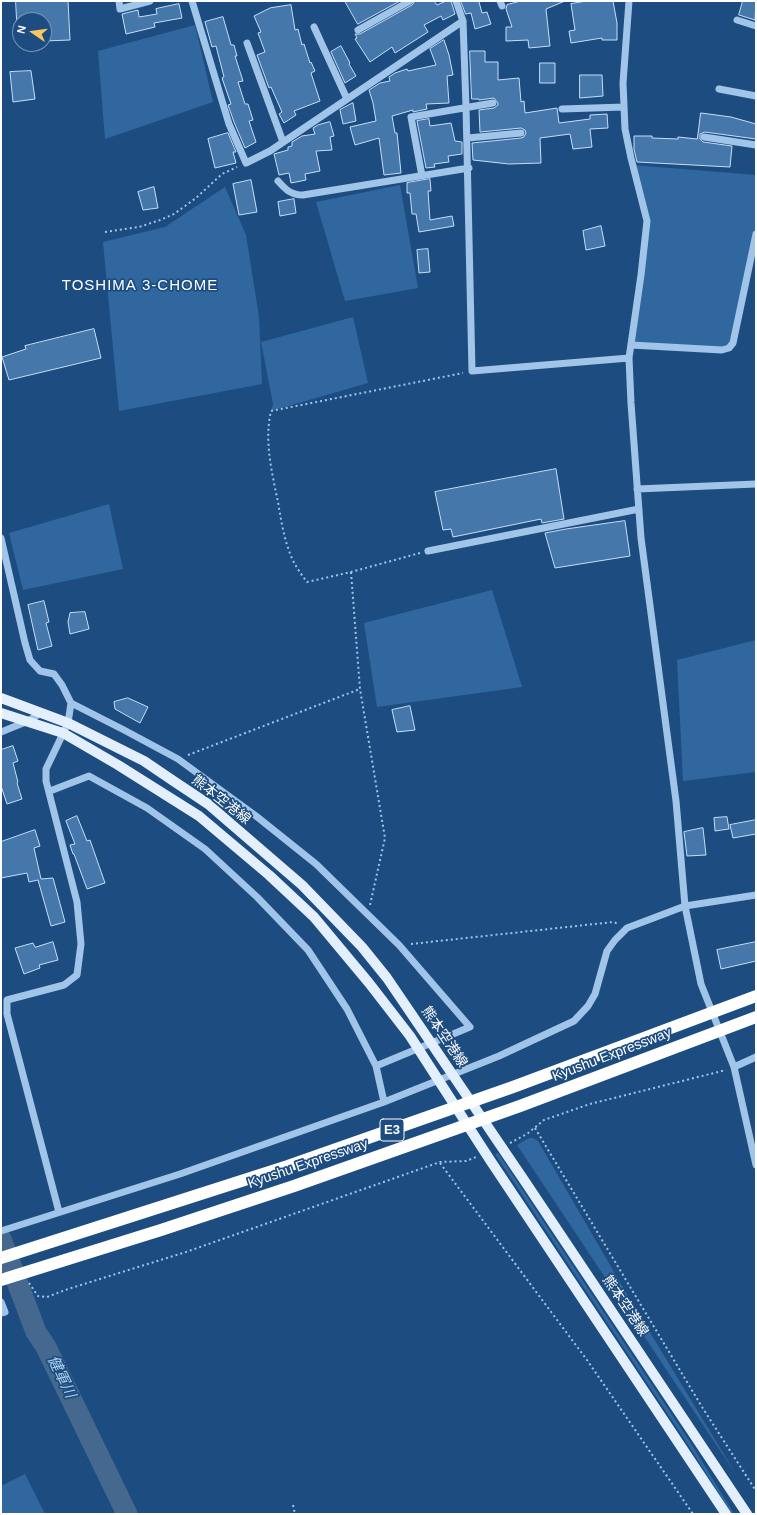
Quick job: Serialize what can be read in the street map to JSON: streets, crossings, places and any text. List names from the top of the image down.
{
  "streets": {
    "highway": ["Kyushu Expressway", "E3"],
    "main road": ["熊本空港線"]
  },
  "districts": ["TOSHIMA 3-CHOME"],
  "water": ["健軍川"],
  "north": "left"
}
